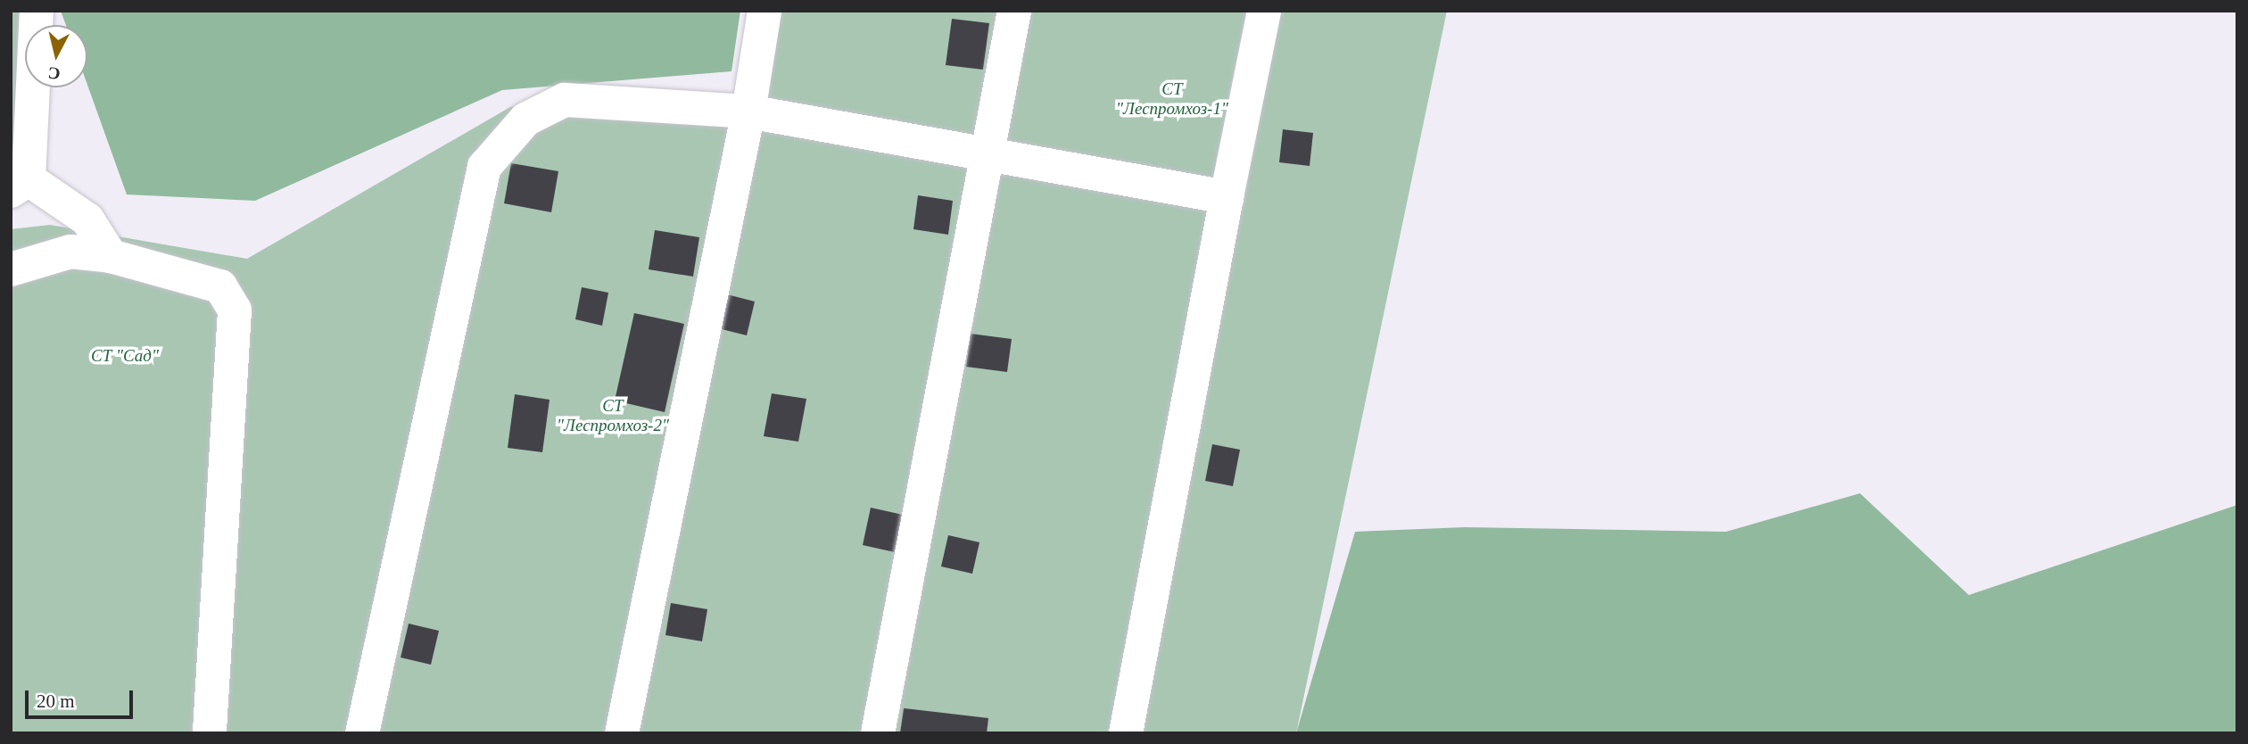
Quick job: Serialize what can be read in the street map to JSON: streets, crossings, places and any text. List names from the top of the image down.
{
  "parks": ["СТ \"Леспромхоз-1\"", "СТ \"Сад\"", "СТ \"Леспромхоз-2\""],
  "scale_bar": "20 m",
  "north": "bottom"
}
